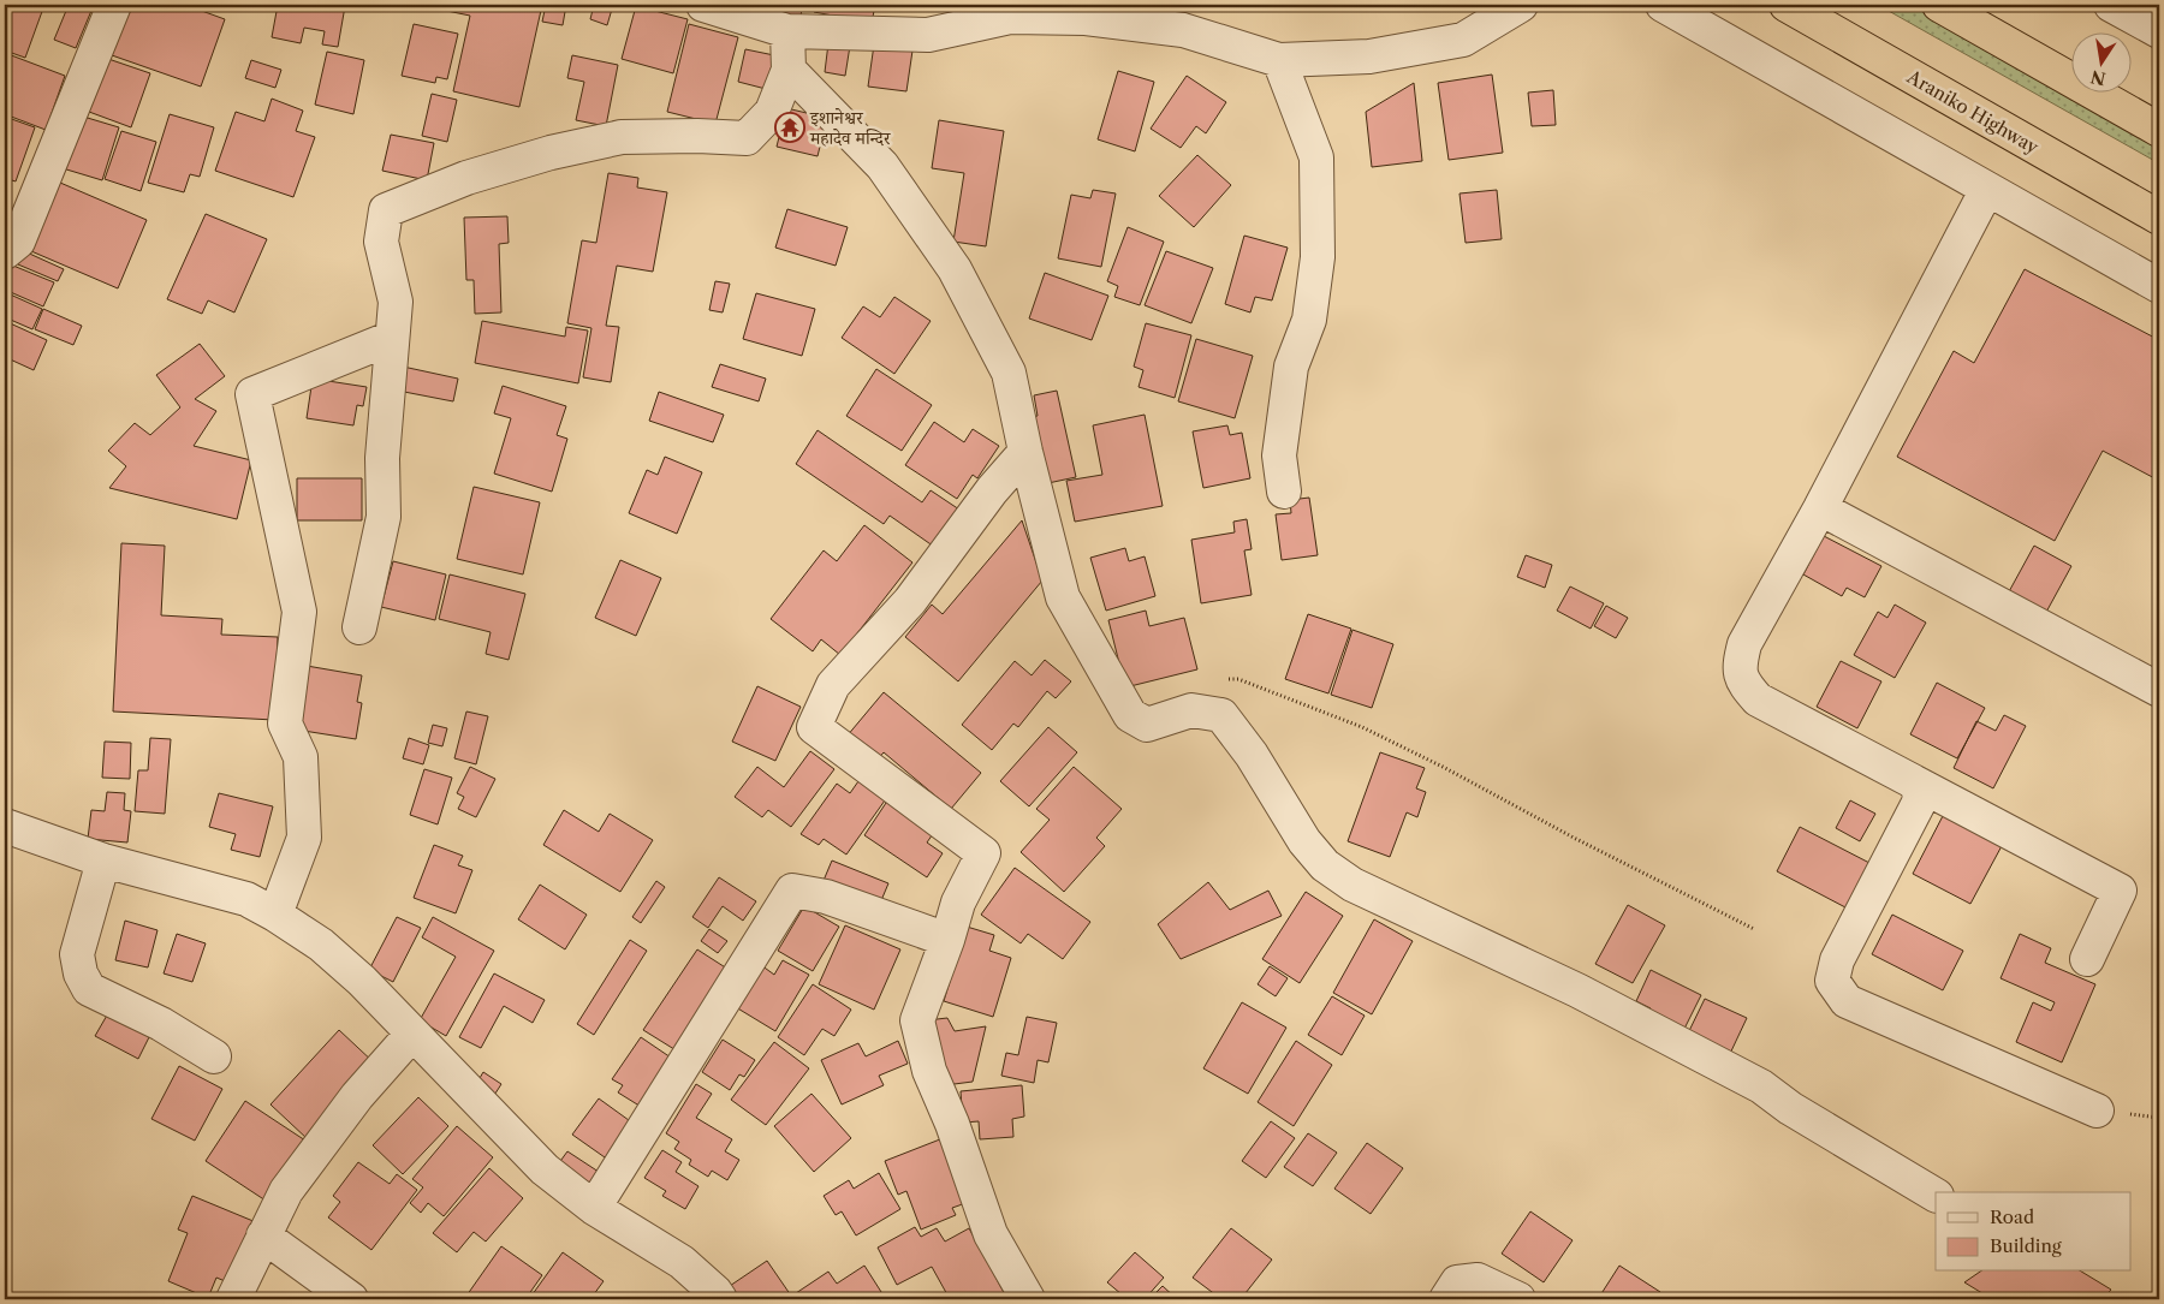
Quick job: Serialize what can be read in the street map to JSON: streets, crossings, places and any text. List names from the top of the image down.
{
  "streets": {
    "highway": ["Araniko Highway"]
  },
  "places": {
    "temple": ["इशानेश्वर महादेव मन्दिर"]
  },
  "legend": ["Road", "Building"],
  "north": "bottom"
}
